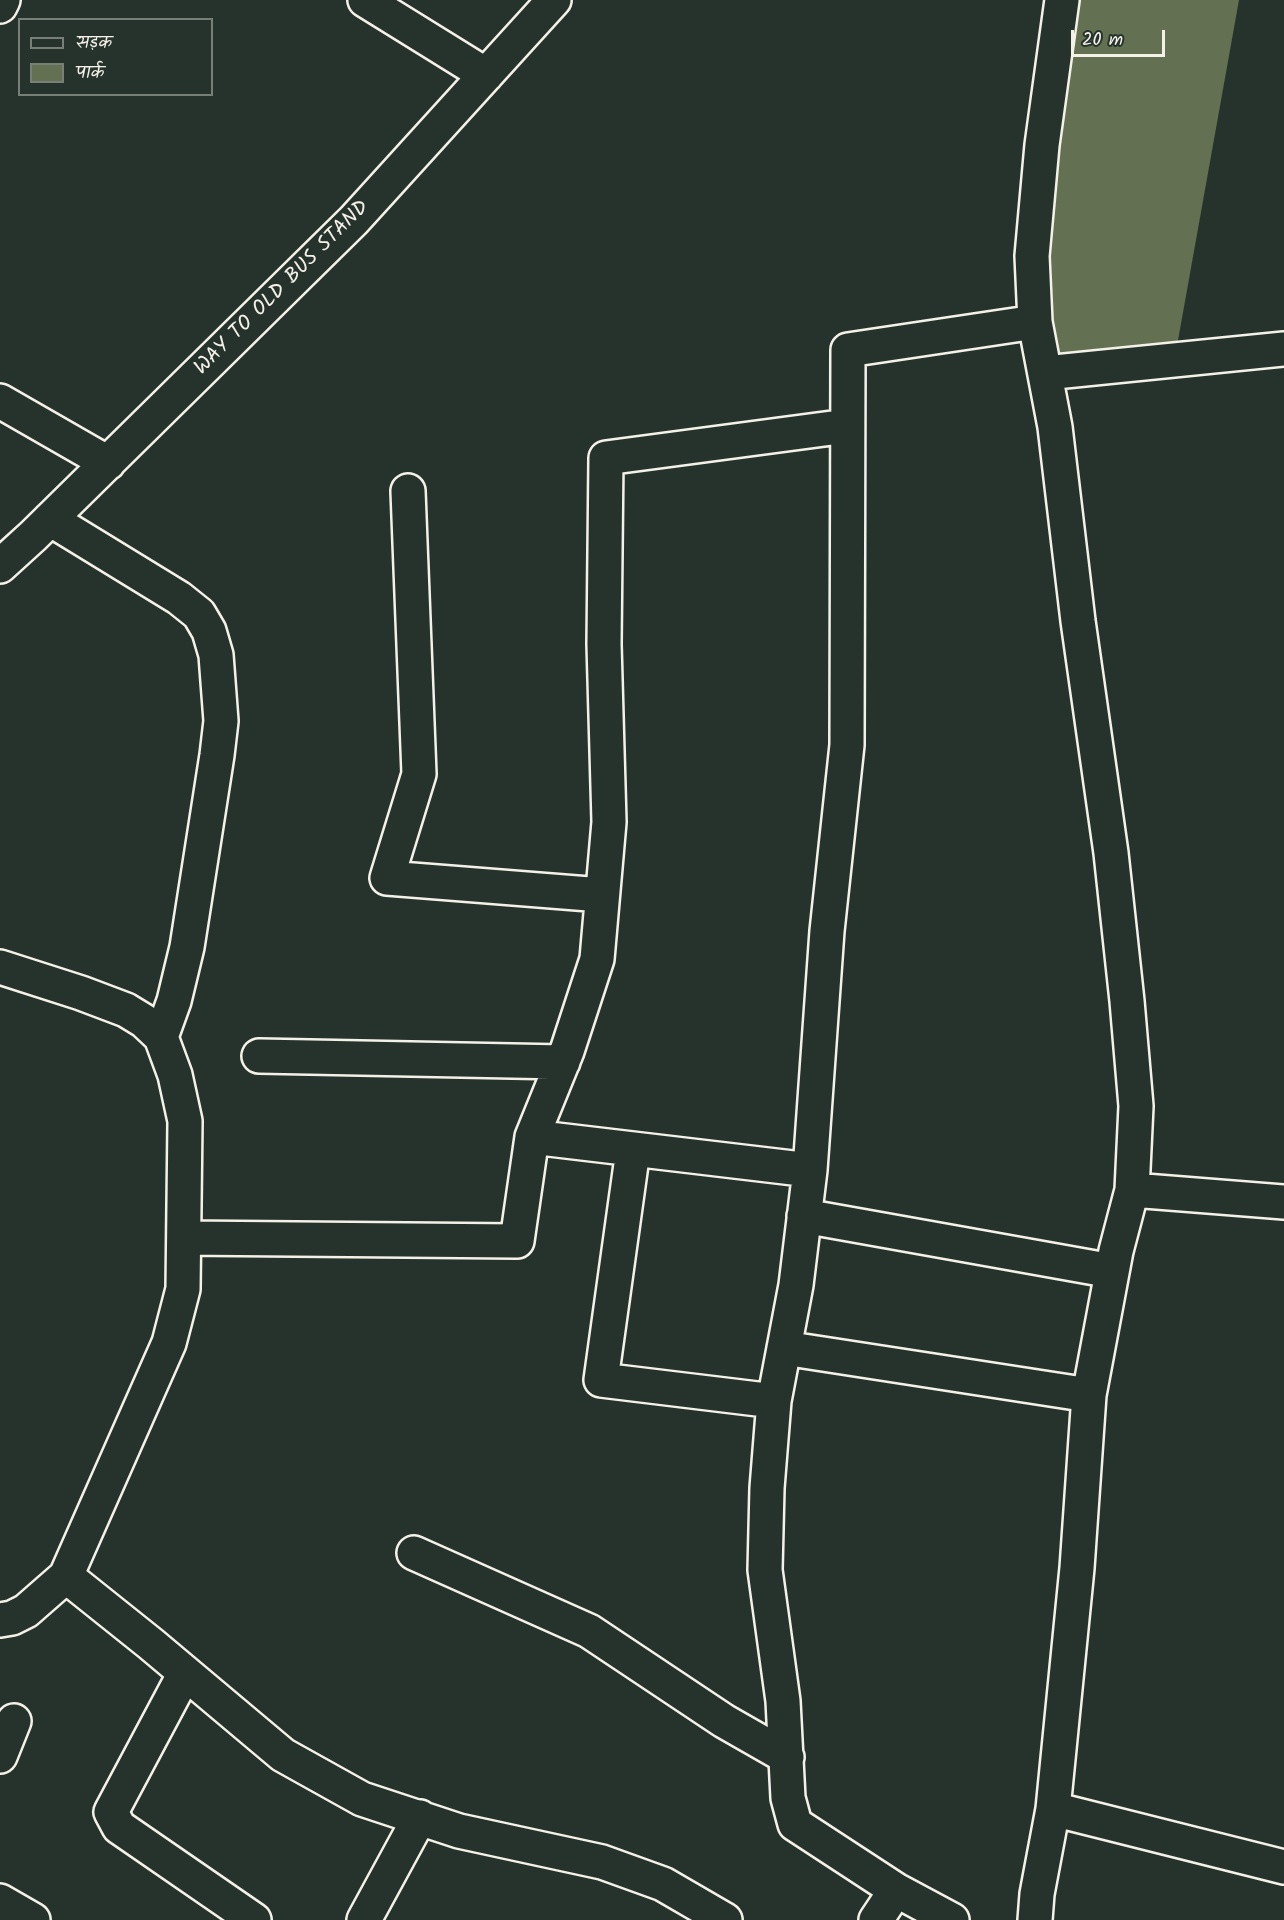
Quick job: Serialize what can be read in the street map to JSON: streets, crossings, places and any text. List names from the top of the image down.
{
  "streets": {
    "street": ["WAY TO OLD BUS STAND"]
  },
  "legend": ["सड़क", "पार्क"],
  "scale_bar": "20 m"
}
